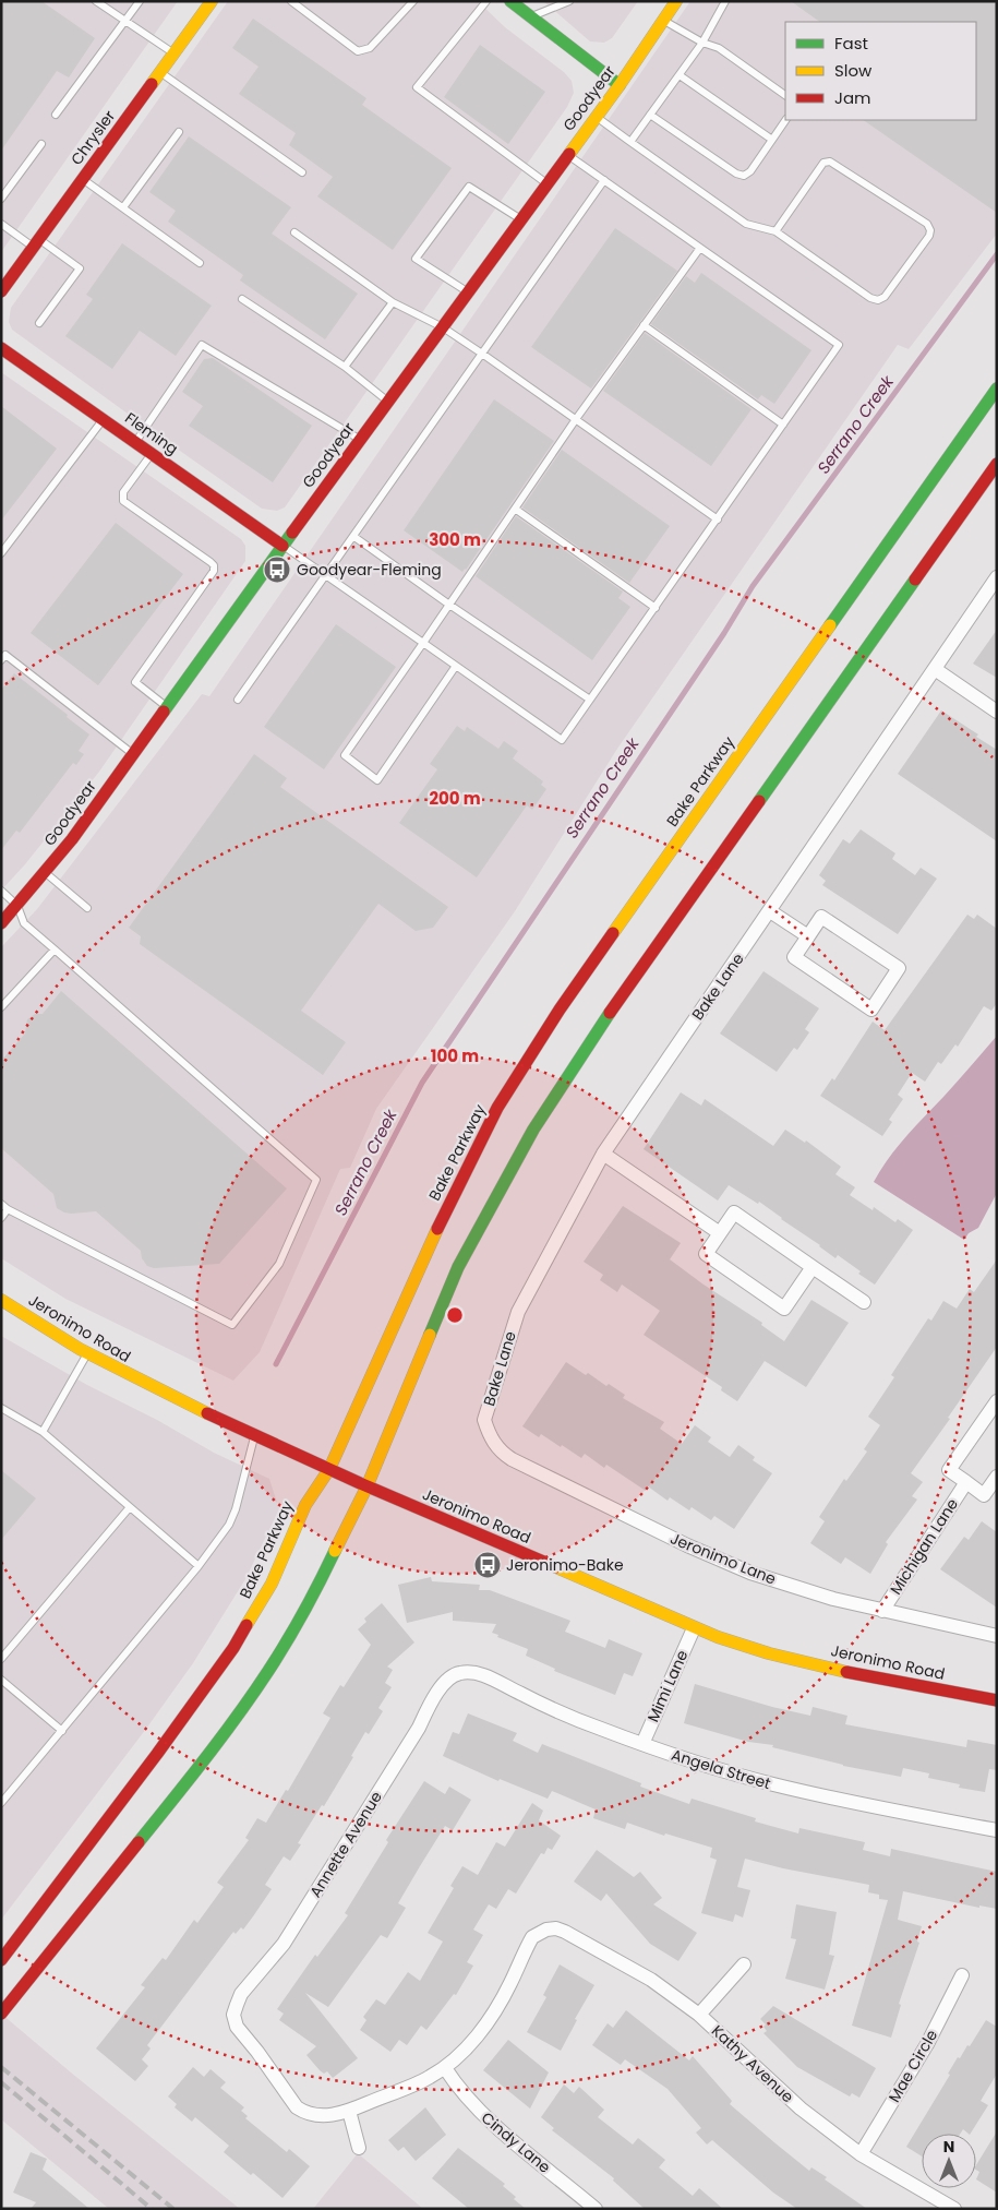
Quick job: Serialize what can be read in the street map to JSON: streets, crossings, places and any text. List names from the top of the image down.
{
  "streets": {
    "main road": [
      "Goodyear",
      "Chrysler",
      "Fleming",
      "Bake Parkway",
      "Jeronimo Road"
    ],
    "street": [
      "Bake Lane",
      "Michigan Lane",
      "Jeronimo Lane",
      "Mimi Lane",
      "Angela Street",
      "Annette Avenue",
      "Kathy Avenue",
      "Mae Circle",
      "Cindy Lane"
    ]
  },
  "crossings": [
    ["Goodyear", "Fleming"],
    ["Bake Parkway", "Jeronimo Road"],
    ["Bake Lane", "Jeronimo Lane"],
    ["Jeronimo Road", "Mimi Lane"],
    ["Michigan Lane", "Jeronimo Lane"],
    ["Mimi Lane", "Angela Street"],
    ["Angela Street", "Annette Avenue"],
    ["Kathy Avenue", "Mae Circle"],
    ["Kathy Avenue", "Cindy Lane"]
  ],
  "water": ["Serrano Creek"],
  "places": {
    "bus stop": ["Goodyear-Fleming", "Jeronimo-Bake"]
  },
  "legend": ["Fast", "Slow", "Jam"],
  "north": "top",
  "rings": ["300 m", "200 m", "100 m"]
}
